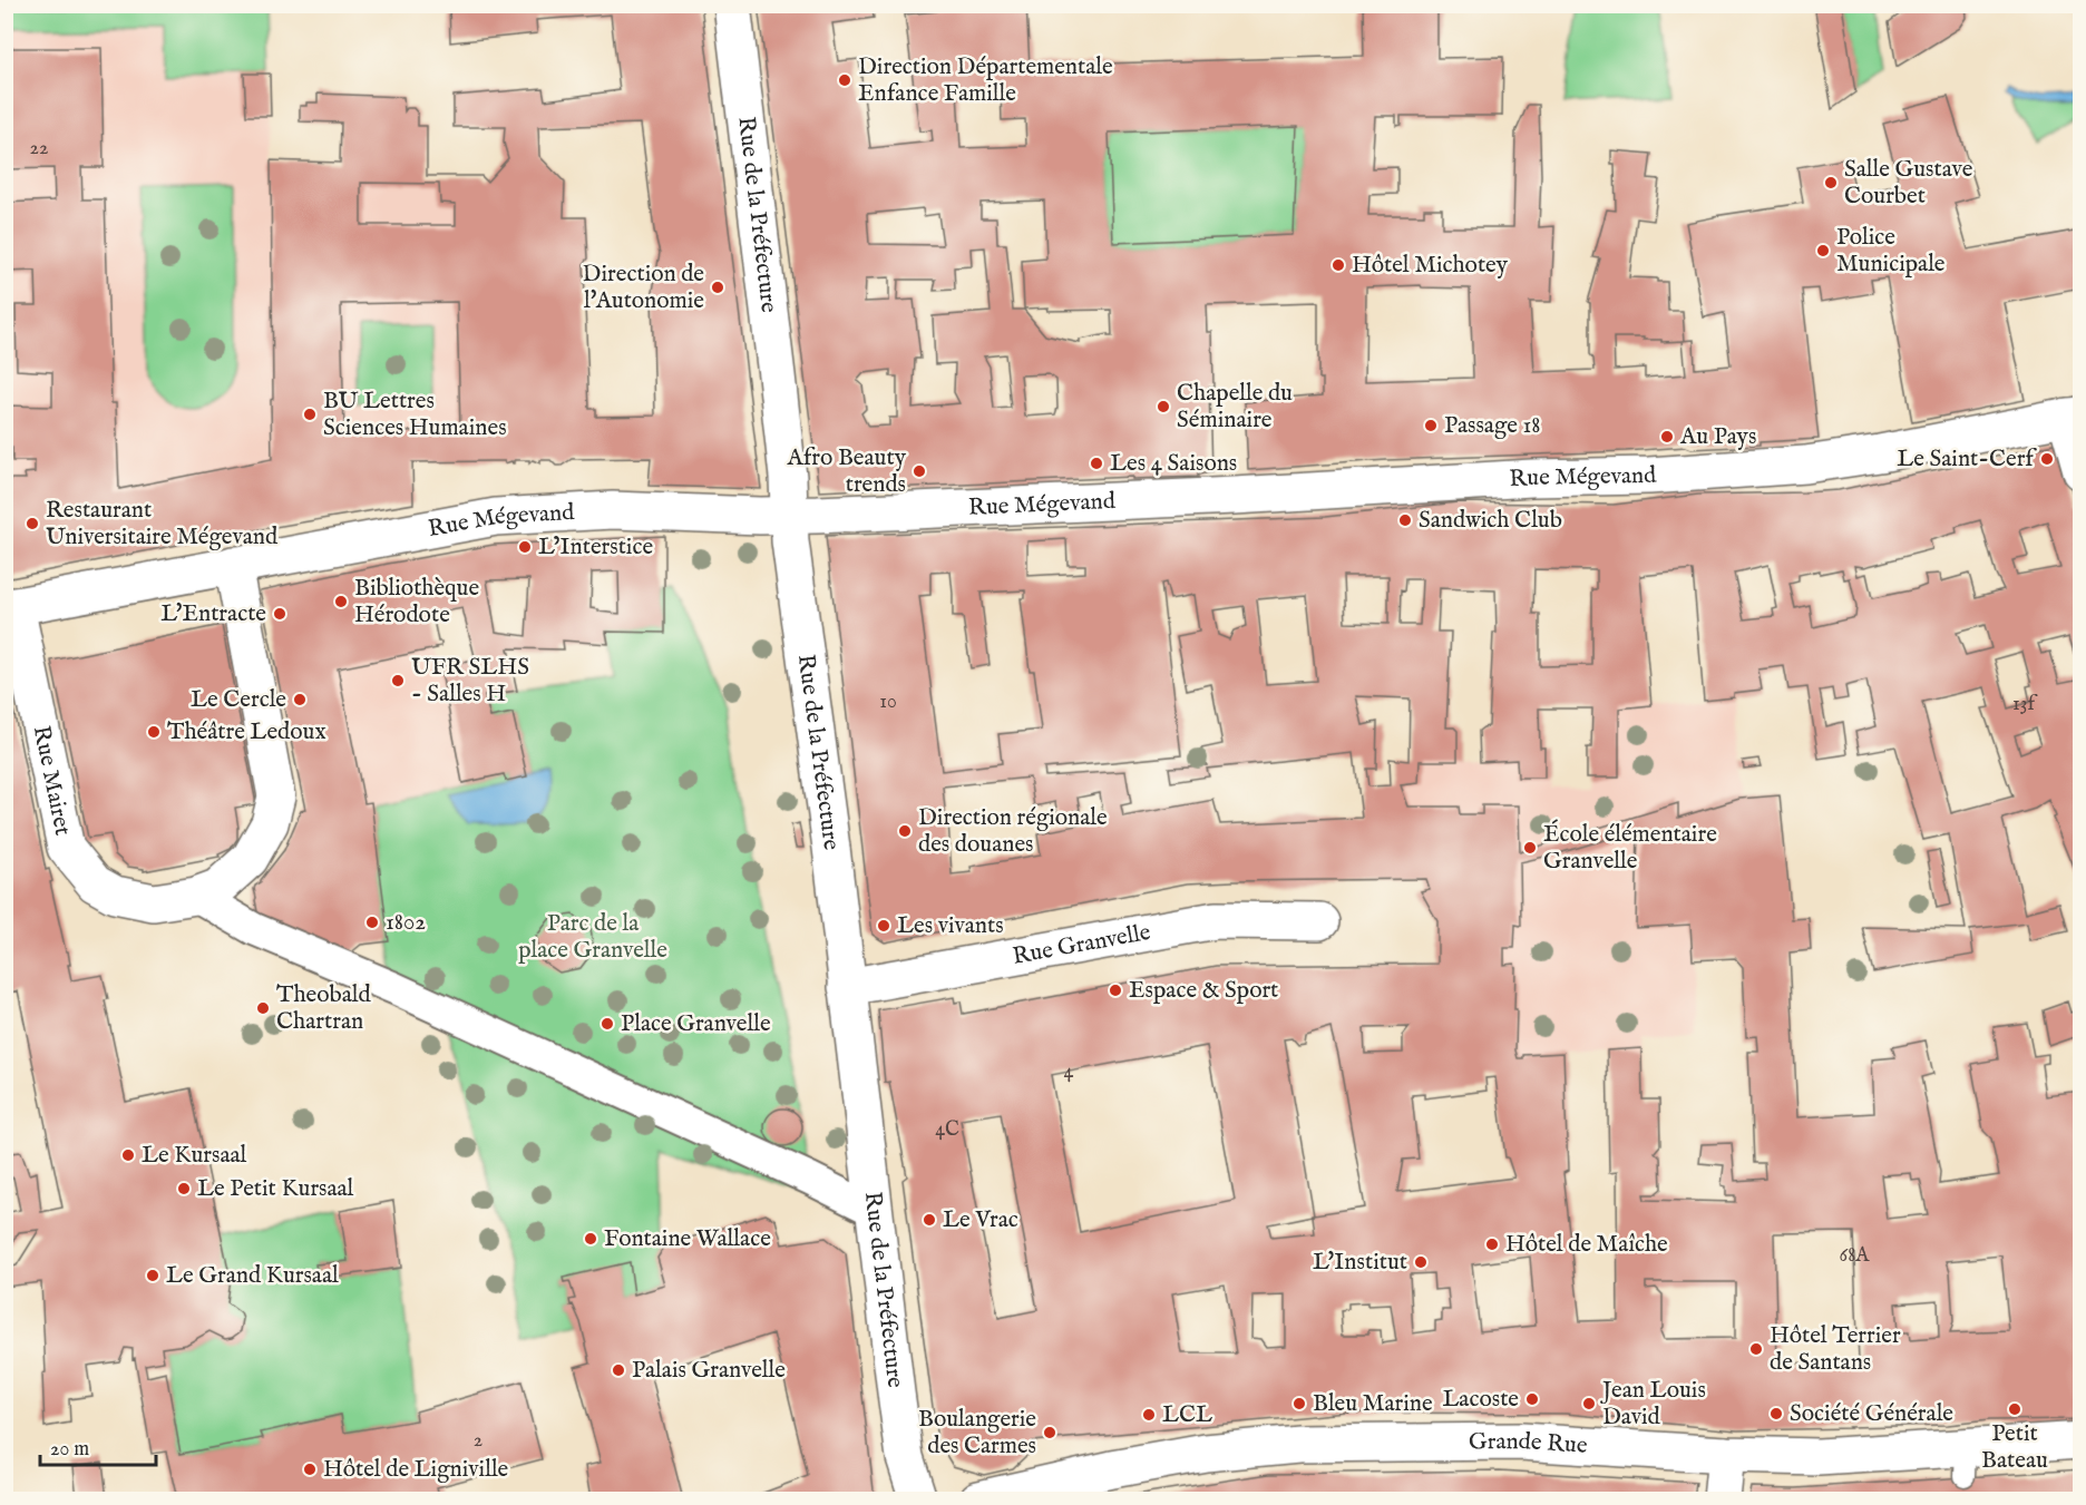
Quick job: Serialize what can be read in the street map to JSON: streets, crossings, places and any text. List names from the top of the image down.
{
  "streets": {
    "street": [
      "Rue de la Préfecture",
      "Rue Mégevand",
      "Rue Mairet",
      "Rue Granvelle",
      "Grande Rue"
    ]
  },
  "crossings": [
    ["Rue de la Préfecture", "Rue Mégevand"],
    ["Rue de la Préfecture", "Rue Granvelle"],
    ["Rue Mégevand", "Rue Mairet"]
  ],
  "parks": ["Parc de la place Granvelle"],
  "places": [
    "Direction Départementale Enfance Famille",
    "Salle Gustave Courbet",
    "Police Municipale",
    "Hôtel Michotey",
    "Direction de l'Autonomie",
    "Chapelle du Séminaire",
    "BU Lettres Sciences Humaines",
    "Passage 18",
    "Au Pays",
    "Le Saint-Cerf",
    "Les 4 Saisons",
    "Afro Beauty trends",
    "Sandwich Club",
    "Restaurant Universitaire Mégevand",
    "L’Interstice",
    "Bibliothèque Hérodote",
    "L'Entracte",
    "UFR SLHS - Salles H",
    "Le Cercle",
    "Théâtre Ledoux",
    "Direction régionale des douanes",
    "École élémentaire Granvelle",
    "1802",
    "Les vivants",
    "Espace & Sport",
    "Theobald Chartran",
    "Place Granvelle",
    "Le Kursaal",
    "Le Petit Kursaal",
    "Le Vrac",
    "Fontaine Wallace",
    "Hôtel de Maîche",
    "L'Institut",
    "Le Grand Kursaal",
    "Hôtel Terrier de Santans",
    "Palais Granvelle",
    "Lacoste",
    "Bleu Marine",
    "Jean Louis David",
    "Petit Bateau",
    "Société Générale",
    "LCL",
    "Boulangerie des Carmes",
    "Hôtel de Ligniville"
  ],
  "house_numbers": [
    "22",
    "10",
    "13f",
    "4",
    "4C",
    "68A",
    "2"
  ],
  "scale_bar": "20 m"
}
